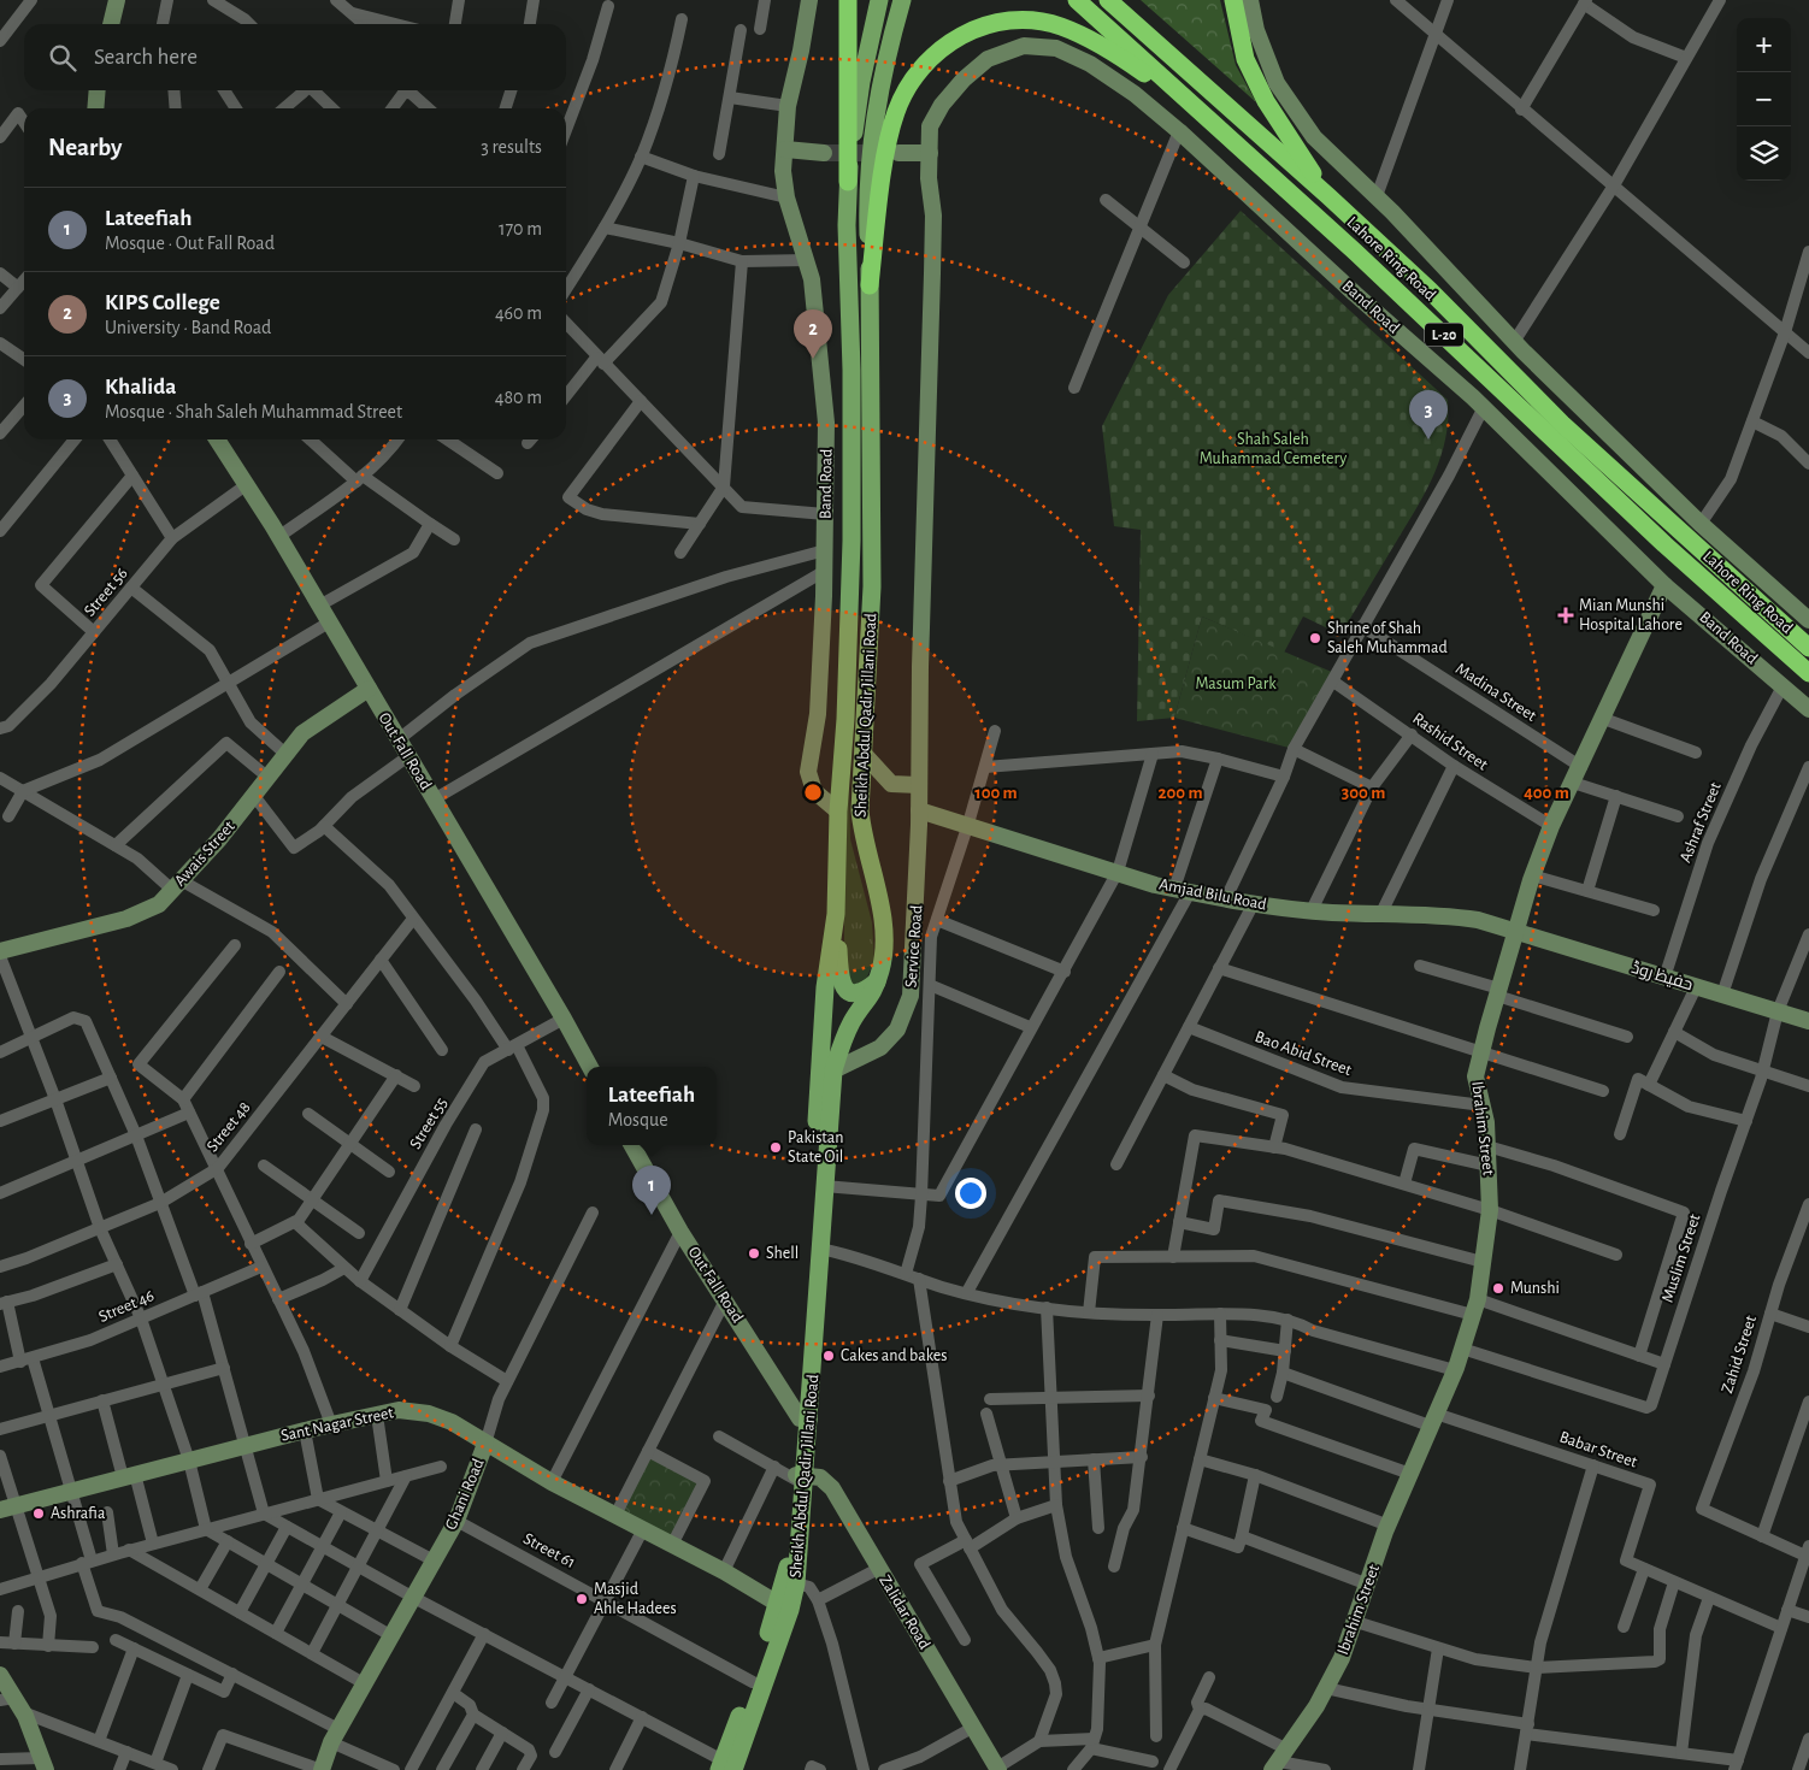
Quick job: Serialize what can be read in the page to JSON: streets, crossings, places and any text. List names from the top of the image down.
{
  "streets": {
    "highway": ["Lahore Ring Road", "L-20"],
    "main road": [
      "Band Road",
      "Sheikh Abdul Qadir Jillani Road",
      "Out Fall Road",
      "Awais Street",
      "Amjad Bilu Road",
      "Service Road",
      "حفیظ روڈ",
      "Ibrahim Street",
      "Sant Nagar Street",
      "Ghani Road",
      "Zalidar Road"
    ],
    "street": [
      "Street 56",
      "Madina Street",
      "Rashid Street",
      "Ashraf Street",
      "Bao Abid Street",
      "Street 55",
      "Street 48",
      "Muslim Street",
      "Street 46",
      "Zahid Street",
      "Babar Street",
      "Street 61"
    ]
  },
  "crossings": [
    ["Band Road", "Sheikh Abdul Qadir Jillani Road"],
    ["Band Road", "Ashraf Street"],
    ["Band Road", "Service Road"],
    ["Band Road", "Ibrahim Street"],
    ["Street 56", "Out Fall Road"],
    ["Madina Street", "Ibrahim Street"],
    ["Sheikh Abdul Qadir Jillani Road", "Out Fall Road"],
    ["Sheikh Abdul Qadir Jillani Road", "Service Road"],
    ["Sheikh Abdul Qadir Jillani Road", "Sant Nagar Street"],
    ["Sheikh Abdul Qadir Jillani Road", "Street 61"],
    ["Sheikh Abdul Qadir Jillani Road", "Zalidar Road"],
    ["Rashid Street", "Ibrahim Street"],
    ["Out Fall Road", "Awais Street"],
    ["Out Fall Road", "Street 55"],
    ["Ashraf Street", "حفیظ روڈ"],
    ["Amjad Bilu Road", "Service Road"],
    ["Amjad Bilu Road", "حفیظ روڈ"],
    ["Amjad Bilu Road", "Ibrahim Street"],
    ["حفیظ روڈ", "Ibrahim Street"],
    ["حفیظ روڈ", "Muslim Street"],
    ["Bao Abid Street", "Ibrahim Street"],
    ["Ibrahim Street", "Muslim Street"],
    ["Ibrahim Street", "Babar Street"],
    ["Sant Nagar Street", "Ghani Road"],
    ["Ghani Road", "Street 61"]
  ],
  "parks": ["Shah Saleh Muhammad Cemetery", "Masum Park"],
  "places": {
    "health": ["Mian Munshi Hospital Lahore"],
    "other": [
      "Shrine of Shah Saleh Muhammad",
      "Pakistan State Oil",
      "Shell",
      "Munshi",
      "Cakes and bakes",
      "Ashrafia",
      "Masjid Ahle Hadees"
    ]
  },
  "page": {
    "map_buttons": ["+", "−"],
    "search": "Search here",
    "heading": ["Nearby", "3 results"],
    "list": [
      {
        "mark": "1",
        "name": "Lateefiah",
        "note": "Mosque · Out Fall Road",
        "value": "170 m"
      },
      {
        "mark": "2",
        "name": "KIPS College",
        "note": "University · Band Road",
        "value": "460 m"
      },
      {
        "mark": "3",
        "name": "Khalida",
        "note": "Mosque · Shah Saleh Muhammad Street",
        "value": "480 m"
      }
    ],
    "pins": ["2", "3", "1"],
    "popup": ["Lateefiah", "Mosque"]
  },
  "rings": [
    "100 m",
    "200 m",
    "300 m",
    "400 m"
  ]
}
